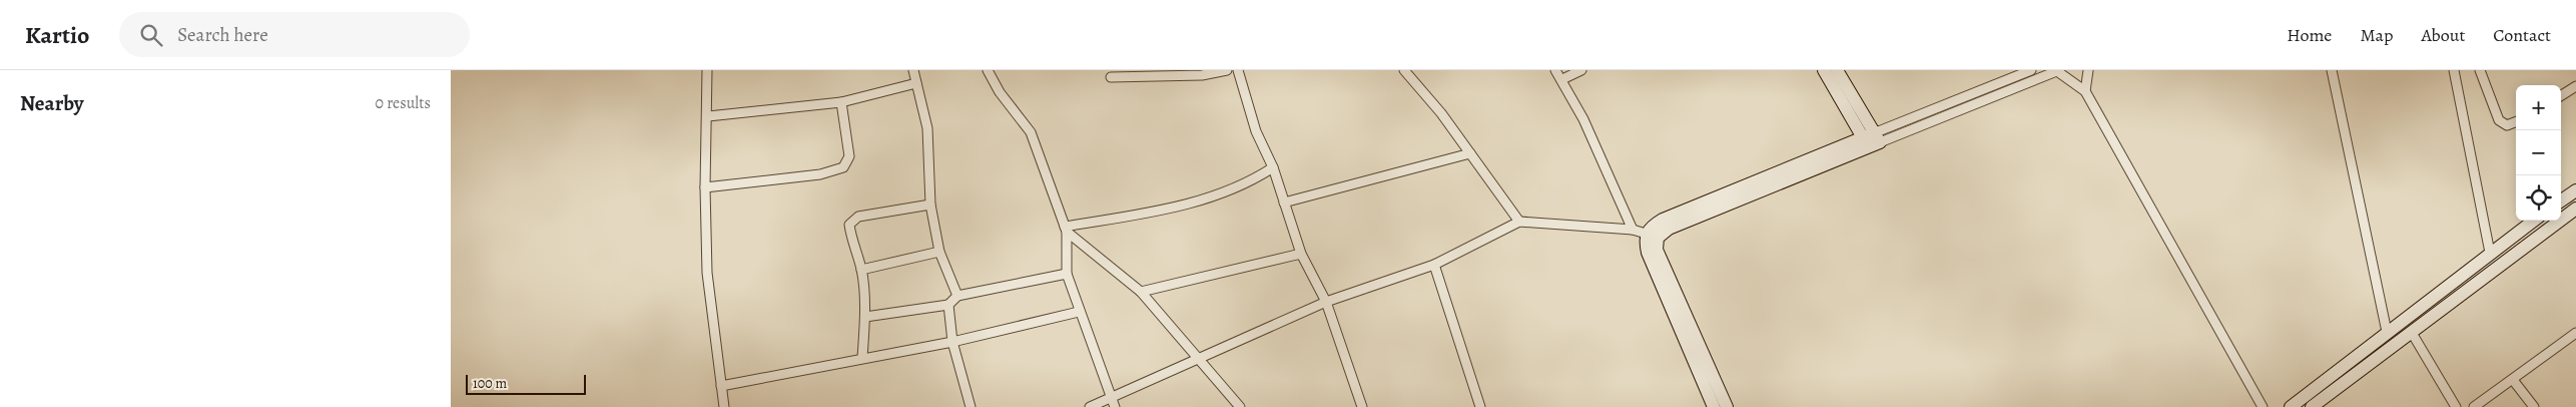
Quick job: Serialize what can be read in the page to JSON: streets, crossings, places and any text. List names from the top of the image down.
{
  "scale_bar": "100 m",
  "page": {
    "header": "Kartio",
    "search": "Search here",
    "nav": [
      "Home",
      "Map",
      "About",
      "Contact"
    ],
    "heading": ["Nearby", "0 results"],
    "map_buttons": ["+", "−"],
    "scale": "100 m"
  }
}
